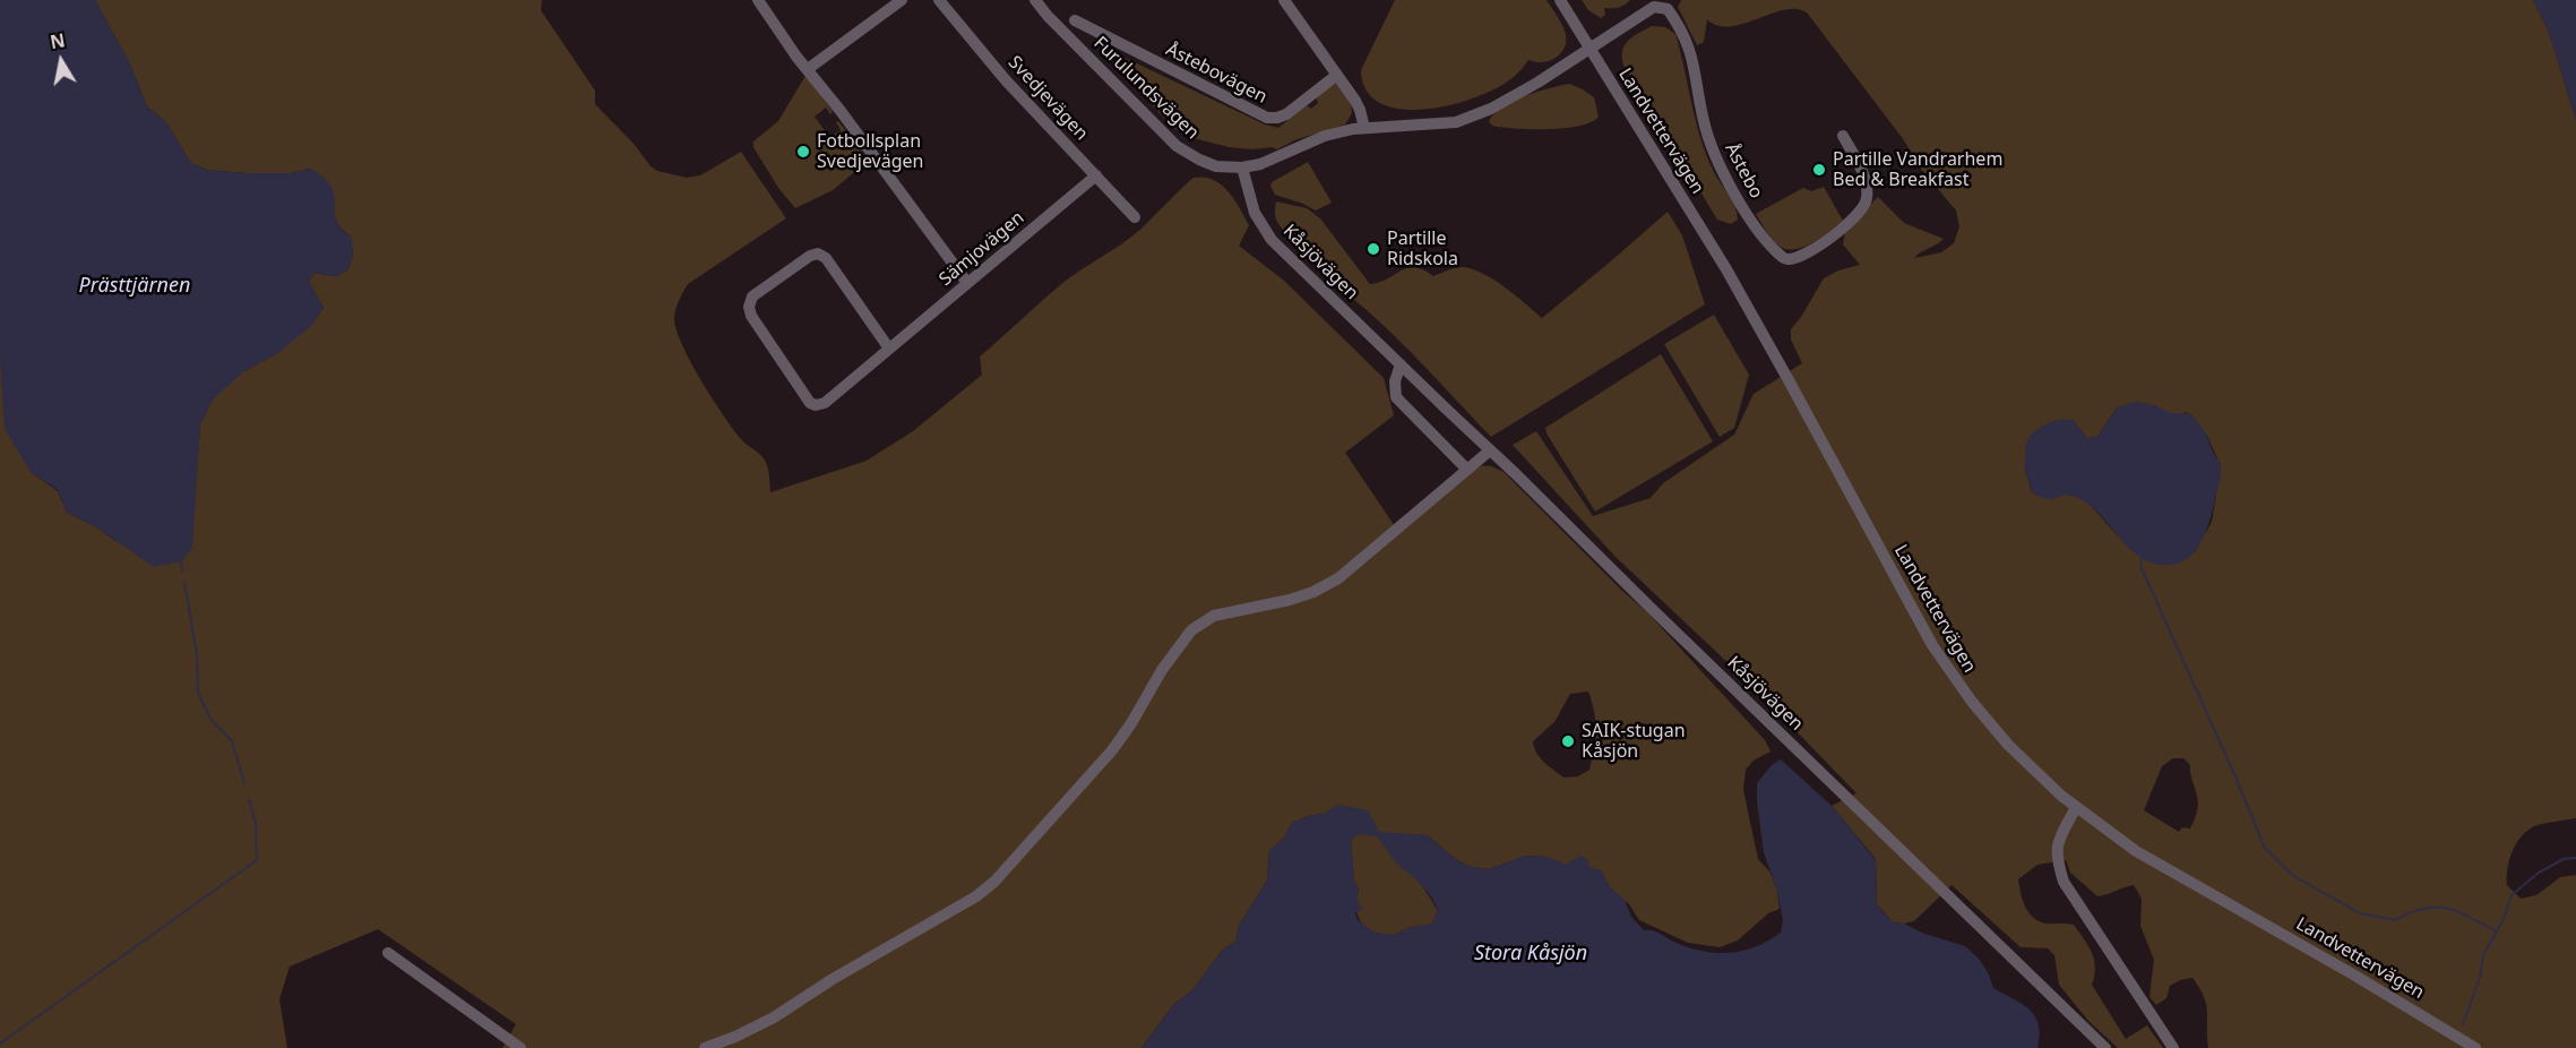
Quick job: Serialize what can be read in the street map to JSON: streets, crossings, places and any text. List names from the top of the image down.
{
  "streets": {
    "street": [
      "Åstebovägen",
      "Furulundsvägen",
      "Svedjevägen",
      "Landvettervägen",
      "Åstebo",
      "Sämjovägen",
      "Kåsjövägen"
    ]
  },
  "crossings": [
    ["Furulundsvägen", "Landvettervägen"],
    ["Furulundsvägen", "Åstebo"],
    ["Furulundsvägen", "Kåsjövägen"],
    ["Svedjevägen", "Sämjovägen"],
    ["Landvettervägen", "Åstebo"]
  ],
  "water": ["Prästtjärnen", "Stora Kåsjön"],
  "places": [
    "Fotbollsplan Svedjevägen",
    "Partille Vandrarhem Bed & Breakfast",
    "Partille Ridskola",
    "SAIK-stugan Kåsjön"
  ],
  "north": "top"
}
